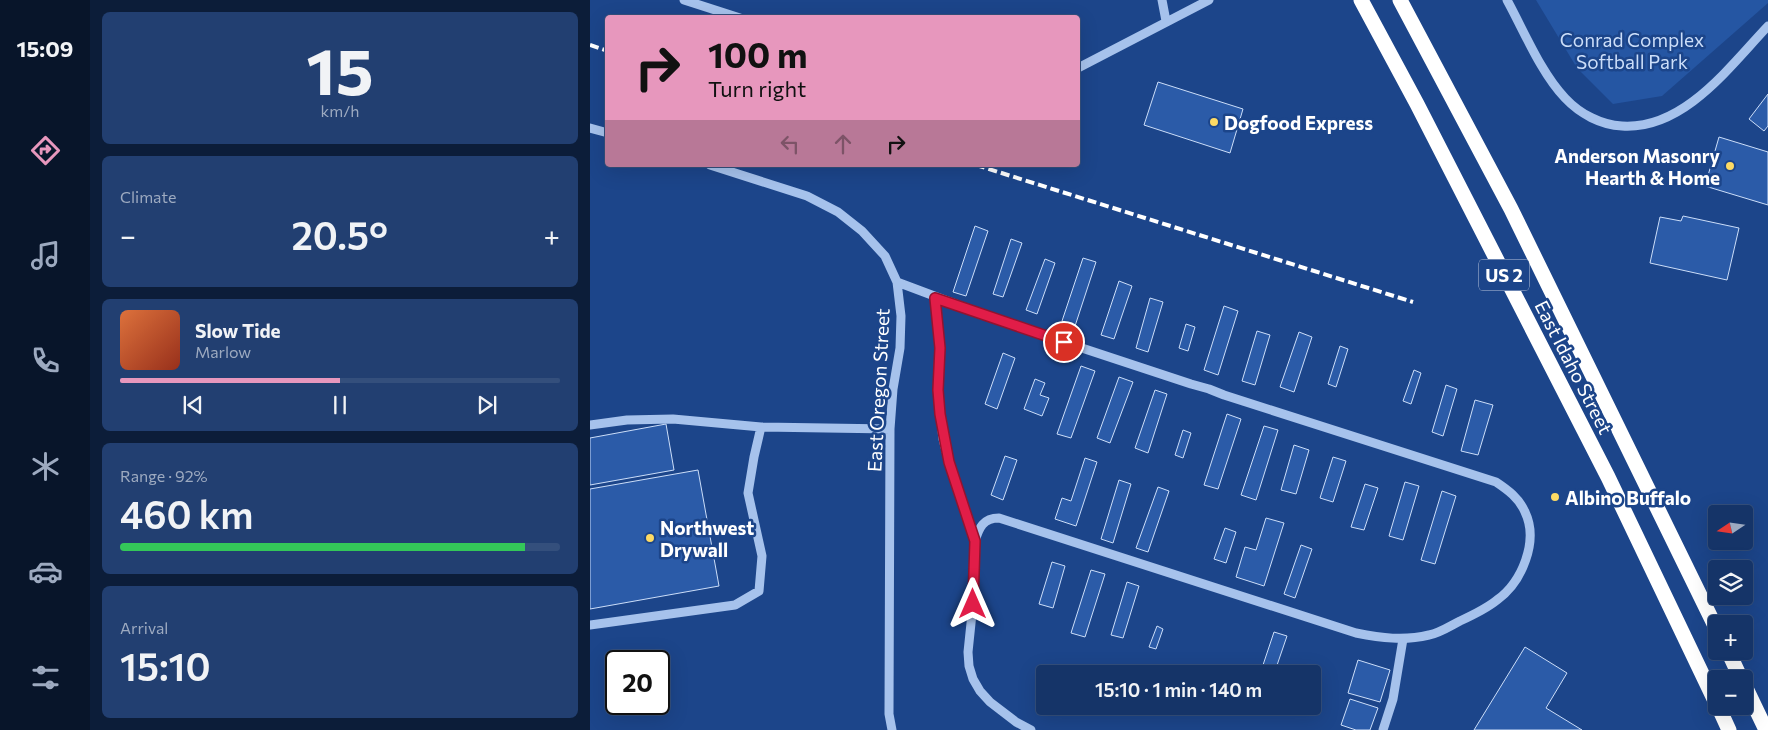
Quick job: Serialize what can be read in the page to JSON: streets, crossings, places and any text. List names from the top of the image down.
{
  "streets": {
    "highway": ["US 2", "East Idaho Street"],
    "street": ["East Oregon Street"]
  },
  "parks": ["Conrad Complex Softball Park"],
  "places": [
    "Dogfood Express",
    "Anderson Masonry Hearth & Home",
    "Albino Buffalo",
    "Northwest Drywall"
  ],
  "north": "left",
  "page": {
    "tabs": "15:09",
    "tile": [
      ["15", "km/h"],
      "Climate",
      ["Range · 92%", "460 km"],
      ["Arrival", "15:10"]
    ],
    "turn": ["100 m", "Turn right"],
    "heat": ["−", "20.5°", "+"],
    "song": ["Slow Tide", "Marlow"],
    "map_buttons": ["+", "−"],
    "limit": "20",
    "trip": "15:10 · 1 min · 140 m"
  }
}
